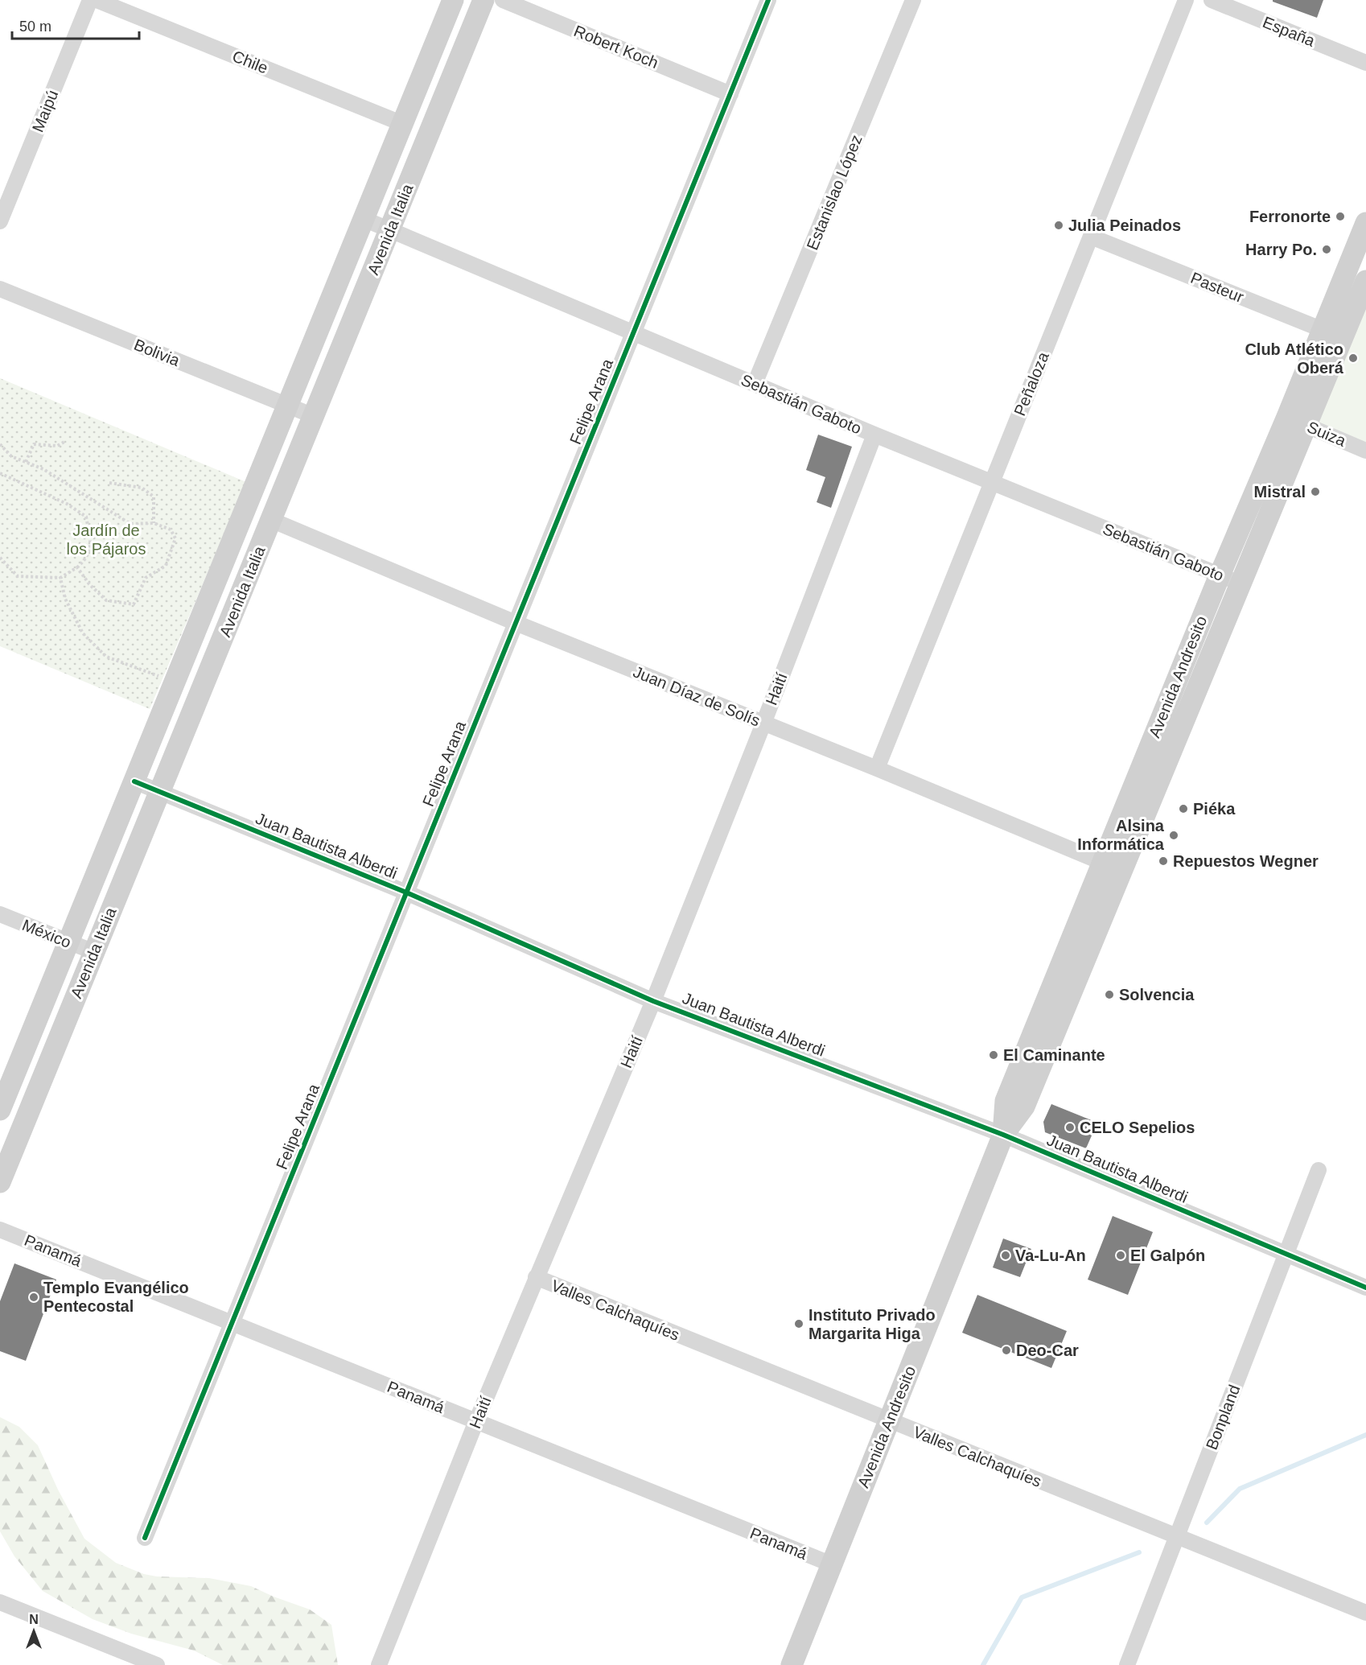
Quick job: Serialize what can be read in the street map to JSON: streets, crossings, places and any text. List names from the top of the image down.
{
  "streets": {
    "main road": ["Avenida Italia", "Avenida Andresito"],
    "street": [
      "España",
      "Robert Koch",
      "Chile",
      "Maipú",
      "Estanislao López",
      "Pasteur",
      "Bolivia",
      "Peñaloza",
      "Felipe Arana",
      "Sebastián Gaboto",
      "Suiza",
      "Haití",
      "Juan Díaz de Solís",
      "Juan Bautista Alberdi",
      "México",
      "Panamá",
      "Valles Calchaquíes",
      "Bonpland"
    ]
  },
  "crossings": [
    ["Robert Koch", "Felipe Arana"],
    ["Chile", "Avenida Italia"],
    ["Estanislao López", "Sebastián Gaboto"],
    ["Avenida Italia", "Bolivia"],
    ["Avenida Italia", "Sebastián Gaboto"],
    ["Avenida Italia", "Juan Díaz de Solís"],
    ["Avenida Italia", "Juan Bautista Alberdi"],
    ["Avenida Italia", "México"],
    ["Pasteur", "Peñaloza"],
    ["Pasteur", "Avenida Andresito"],
    ["Peñaloza", "Sebastián Gaboto"],
    ["Peñaloza", "Juan Díaz de Solís"],
    ["Felipe Arana", "Sebastián Gaboto"],
    ["Felipe Arana", "Juan Díaz de Solís"],
    ["Felipe Arana", "Juan Bautista Alberdi"],
    ["Felipe Arana", "Panamá"],
    ["Sebastián Gaboto", "Avenida Andresito"],
    ["Sebastián Gaboto", "Haití"],
    ["Suiza", "Avenida Andresito"],
    ["Avenida Andresito", "Juan Díaz de Solís"],
    ["Avenida Andresito", "Juan Bautista Alberdi"],
    ["Avenida Andresito", "Panamá"],
    ["Avenida Andresito", "Valles Calchaquíes"],
    ["Haití", "Juan Díaz de Solís"],
    ["Haití", "Juan Bautista Alberdi"],
    ["Haití", "Panamá"],
    ["Haití", "Valles Calchaquíes"],
    ["Juan Bautista Alberdi", "Bonpland"],
    ["Valles Calchaquíes", "Bonpland"]
  ],
  "parks": ["Jardín de los Pájaros"],
  "places": [
    "Ferronorte",
    "Julia Peinados",
    "Harry Po.",
    "Club Atlético Oberá",
    "Mistral",
    "Piéka",
    "Alsina Informática",
    "Repuestos Wegner",
    "Solvencia",
    "El Caminante",
    "CELO Sepelios",
    "Va-Lu-An",
    "El Galpón",
    "Templo Evangélico Pentecostal",
    "Instituto Privado Margarita Higa",
    "Deo-Car"
  ],
  "scale_bar": "50 m",
  "north": "top"
}
